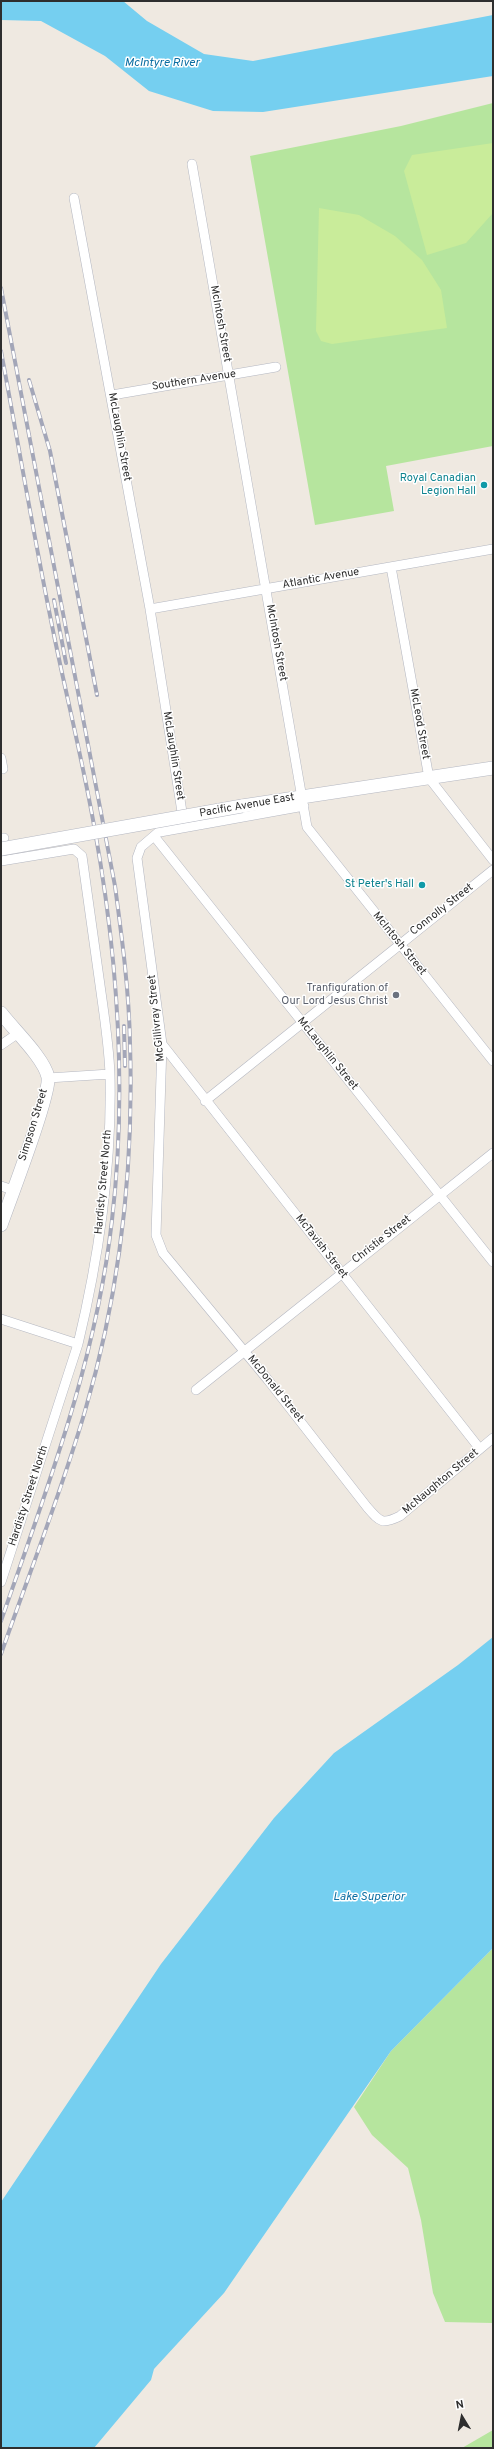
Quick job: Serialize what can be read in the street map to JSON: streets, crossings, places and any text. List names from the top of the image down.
{
  "streets": {
    "street": [
      "McIntosh Street",
      "Southern Avenue",
      "McLaughlin Street",
      "Atlantic Avenue",
      "McLeod Street",
      "Pacific Avenue East",
      "Connolly Street",
      "McGillivray Street",
      "Simpson Street",
      "Hardisty Street North",
      "Christie Street",
      "McTavish Street",
      "McDonald Street",
      "McNaughton Street"
    ]
  },
  "crossings": [
    ["McIntosh Street", "Southern Avenue"],
    ["McIntosh Street", "Atlantic Avenue"],
    ["McIntosh Street", "Pacific Avenue East"],
    ["McIntosh Street", "Connolly Street"],
    ["Southern Avenue", "McLaughlin Street"],
    ["McLaughlin Street", "Atlantic Avenue"],
    ["McLaughlin Street", "Connolly Street"],
    ["McLaughlin Street", "McGillivray Street"],
    ["McLaughlin Street", "Christie Street"],
    ["Atlantic Avenue", "McLeod Street"],
    ["McLeod Street", "Pacific Avenue East"],
    ["Connolly Street", "McTavish Street"],
    ["McGillivray Street", "McTavish Street"],
    ["McGillivray Street", "McDonald Street"],
    ["Christie Street", "McTavish Street"],
    ["Christie Street", "McDonald Street"],
    ["McTavish Street", "McNaughton Street"],
    ["McDonald Street", "McNaughton Street"]
  ],
  "water": ["McIntyre River", "Lake Superior"],
  "places": ["Royal Canadian Legion Hall", "St Peter's Hall", "Tranfiguration of Our Lord Jesus Christ"],
  "north": "top"
}
